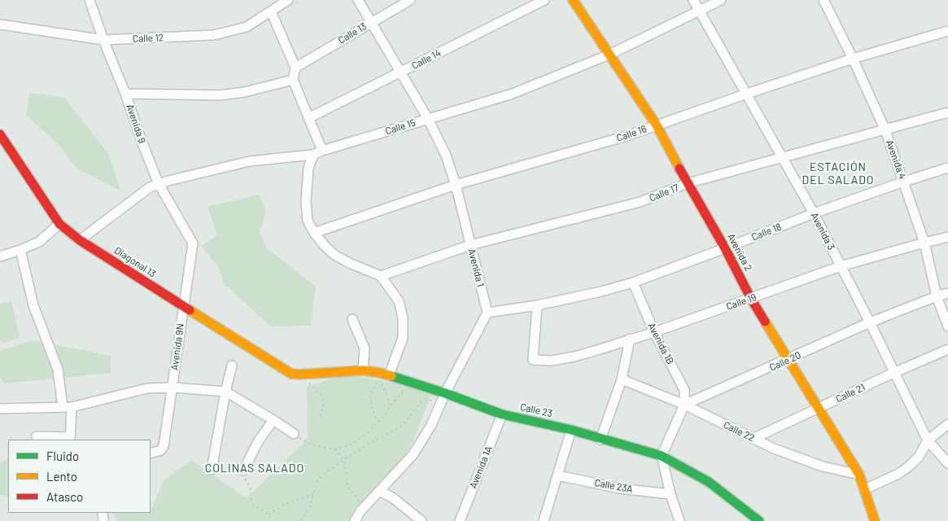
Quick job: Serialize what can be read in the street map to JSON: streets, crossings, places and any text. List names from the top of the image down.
{
  "streets": {
    "street": [
      "Calle 13",
      "Calle 12",
      "Calle 14",
      "Avenida 9",
      "Calle 15",
      "Calle 16",
      "Avenida 4",
      "Calle 17",
      "Avenida 3",
      "Calle 18",
      "Avenida 2",
      "Diagonal 13",
      "Avenida 1",
      "Calle 19",
      "Avenida 1B",
      "Avenida 9N",
      "Calle 20",
      "Calle 21",
      "Calle 23",
      "Calle 22",
      "Avenida 1A",
      "Calle 23A"
    ]
  },
  "crossings": [
    ["Calle 13", "Avenida 1"],
    ["Calle 12", "Avenida 9"],
    ["Calle 14", "Avenida 1"],
    ["Avenida 9", "Calle 15"],
    ["Avenida 9", "Avenida 9N"],
    ["Calle 15", "Avenida 3"],
    ["Calle 15", "Avenida 2"],
    ["Calle 15", "Diagonal 13"],
    ["Calle 15", "Avenida 1"],
    ["Calle 16", "Avenida 4"],
    ["Calle 16", "Avenida 3"],
    ["Calle 16", "Avenida 2"],
    ["Calle 16", "Avenida 1"],
    ["Avenida 4", "Calle 17"],
    ["Avenida 4", "Calle 18"],
    ["Avenida 4", "Calle 19"],
    ["Avenida 4", "Calle 20"],
    ["Calle 17", "Avenida 3"],
    ["Calle 17", "Avenida 2"],
    ["Calle 17", "Avenida 1"],
    ["Avenida 3", "Calle 18"],
    ["Avenida 3", "Calle 19"],
    ["Avenida 3", "Calle 20"],
    ["Avenida 3", "Calle 21"],
    ["Calle 18", "Avenida 2"],
    ["Calle 18", "Avenida 1"],
    ["Calle 18", "Calle 19"],
    ["Calle 18", "Avenida 1B"],
    ["Avenida 2", "Calle 19"],
    ["Avenida 2", "Calle 20"],
    ["Avenida 2", "Calle 21"],
    ["Avenida 2", "Calle 22"],
    ["Diagonal 13", "Avenida 9N"],
    ["Diagonal 13", "Calle 23"],
    ["Calle 19", "Avenida 1B"],
    ["Avenida 1B", "Calle 20"],
    ["Avenida 1B", "Calle 22"],
    ["Calle 20", "Calle 22"],
    ["Calle 21", "Calle 22"],
    ["Calle 23", "Avenida 1A"]
  ],
  "districts": ["ESTACIÓN DEL SALADO", "COLINAS SALADO"],
  "legend": ["Fluido", "Lento", "Atasco"]
}
